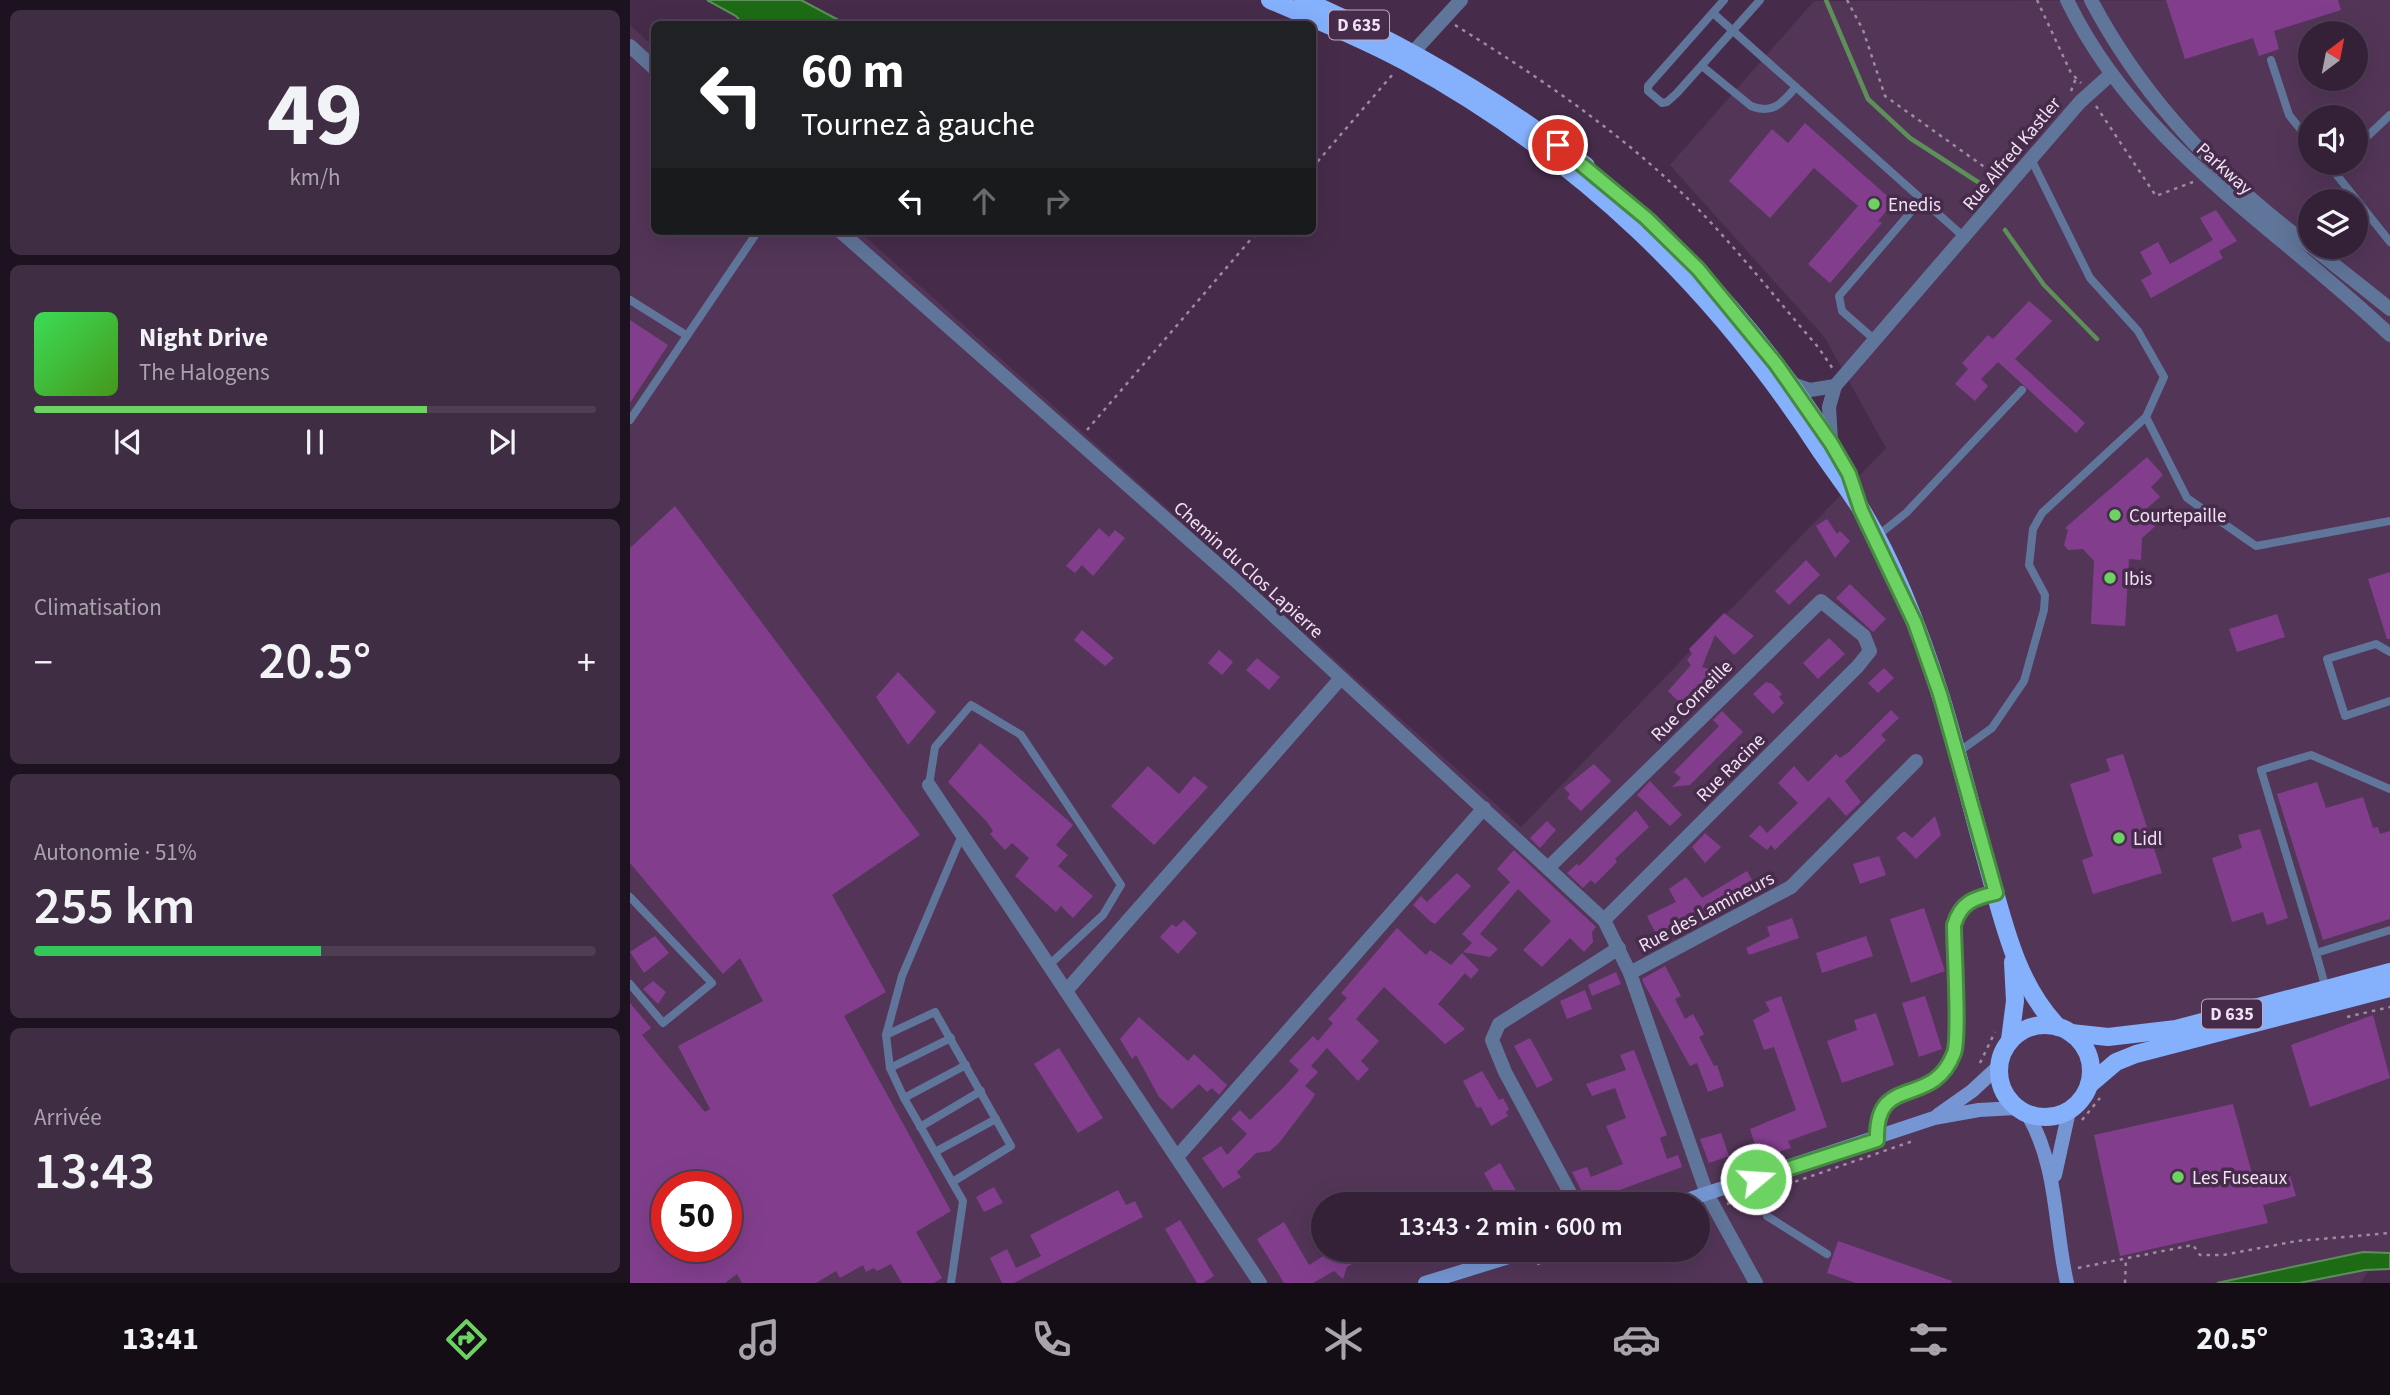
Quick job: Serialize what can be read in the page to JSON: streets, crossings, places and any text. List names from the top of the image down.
{
  "streets": {
    "main road": ["D 635"],
    "street": [
      "Rue Alfred Kastler",
      "Parkway",
      "Chemin du Clos Lapierre",
      "Rue Corneille",
      "Rue Racine",
      "Rue des Lamineurs"
    ]
  },
  "crossings": [
    ["Rue Alfred Kastler", "Parkway"],
    ["Chemin du Clos Lapierre", "Rue Corneille"],
    ["Chemin du Clos Lapierre", "Rue Racine"],
    ["Chemin du Clos Lapierre", "Rue des Lamineurs"],
    ["Rue Corneille", "Rue Racine"]
  ],
  "places": [
    "Enedis",
    "Courtepaille",
    "Ibis",
    "Lidl",
    "Les Fuseaux"
  ],
  "north": "top right",
  "page": {
    "tile": [
      ["49", "km/h"],
      "Climatisation",
      ["Autonomie · 51%", "255 km"],
      ["Arrivée", "13:43"]
    ],
    "turn": ["60 m", "Tournez à gauche"],
    "song": ["Night Drive", "The Halogens"],
    "heat": ["−", "20.5°", "+"],
    "limit": "50",
    "trip": "13:43 · 2 min · 600 m",
    "tabs": ["13:41", "20.5°"]
  }
}
